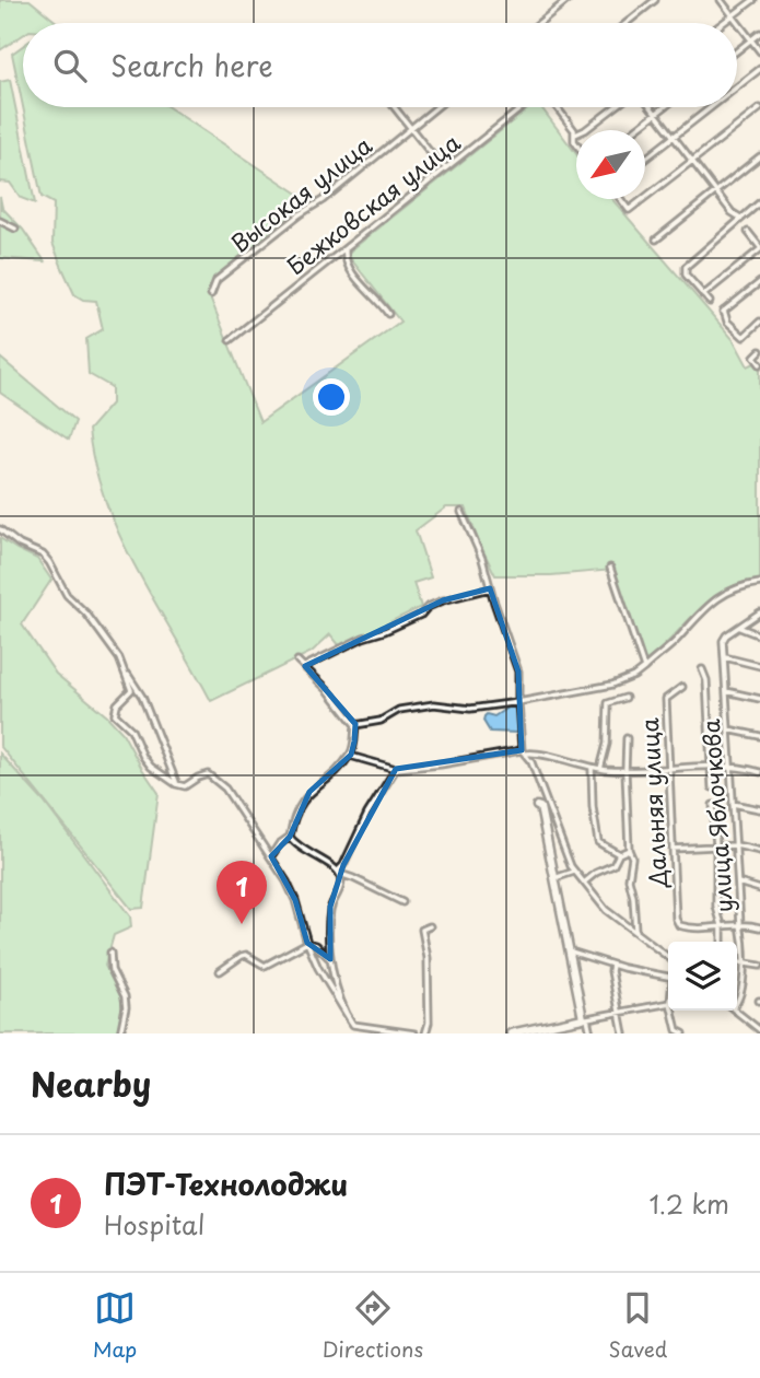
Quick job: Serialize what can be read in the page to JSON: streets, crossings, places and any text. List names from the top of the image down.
{
  "streets": {
    "street": [
      "Высокая улица",
      "Бежковская улица",
      "Дальняя улица",
      "улица Яблочкова"
    ]
  },
  "crossings": [
    ["Дальняя улица", "улица Яблочкова"]
  ],
  "north": "bottom left",
  "page": {
    "search": "Search here",
    "pins": "1",
    "heading": "Nearby",
    "list": [
      {
        "mark": "1",
        "name": "ПЭТ-Технолоджи",
        "note": "Hospital",
        "value": "1.2 km"
      }
    ],
    "nav": ["Map", "Directions", "Saved"]
  }
}
